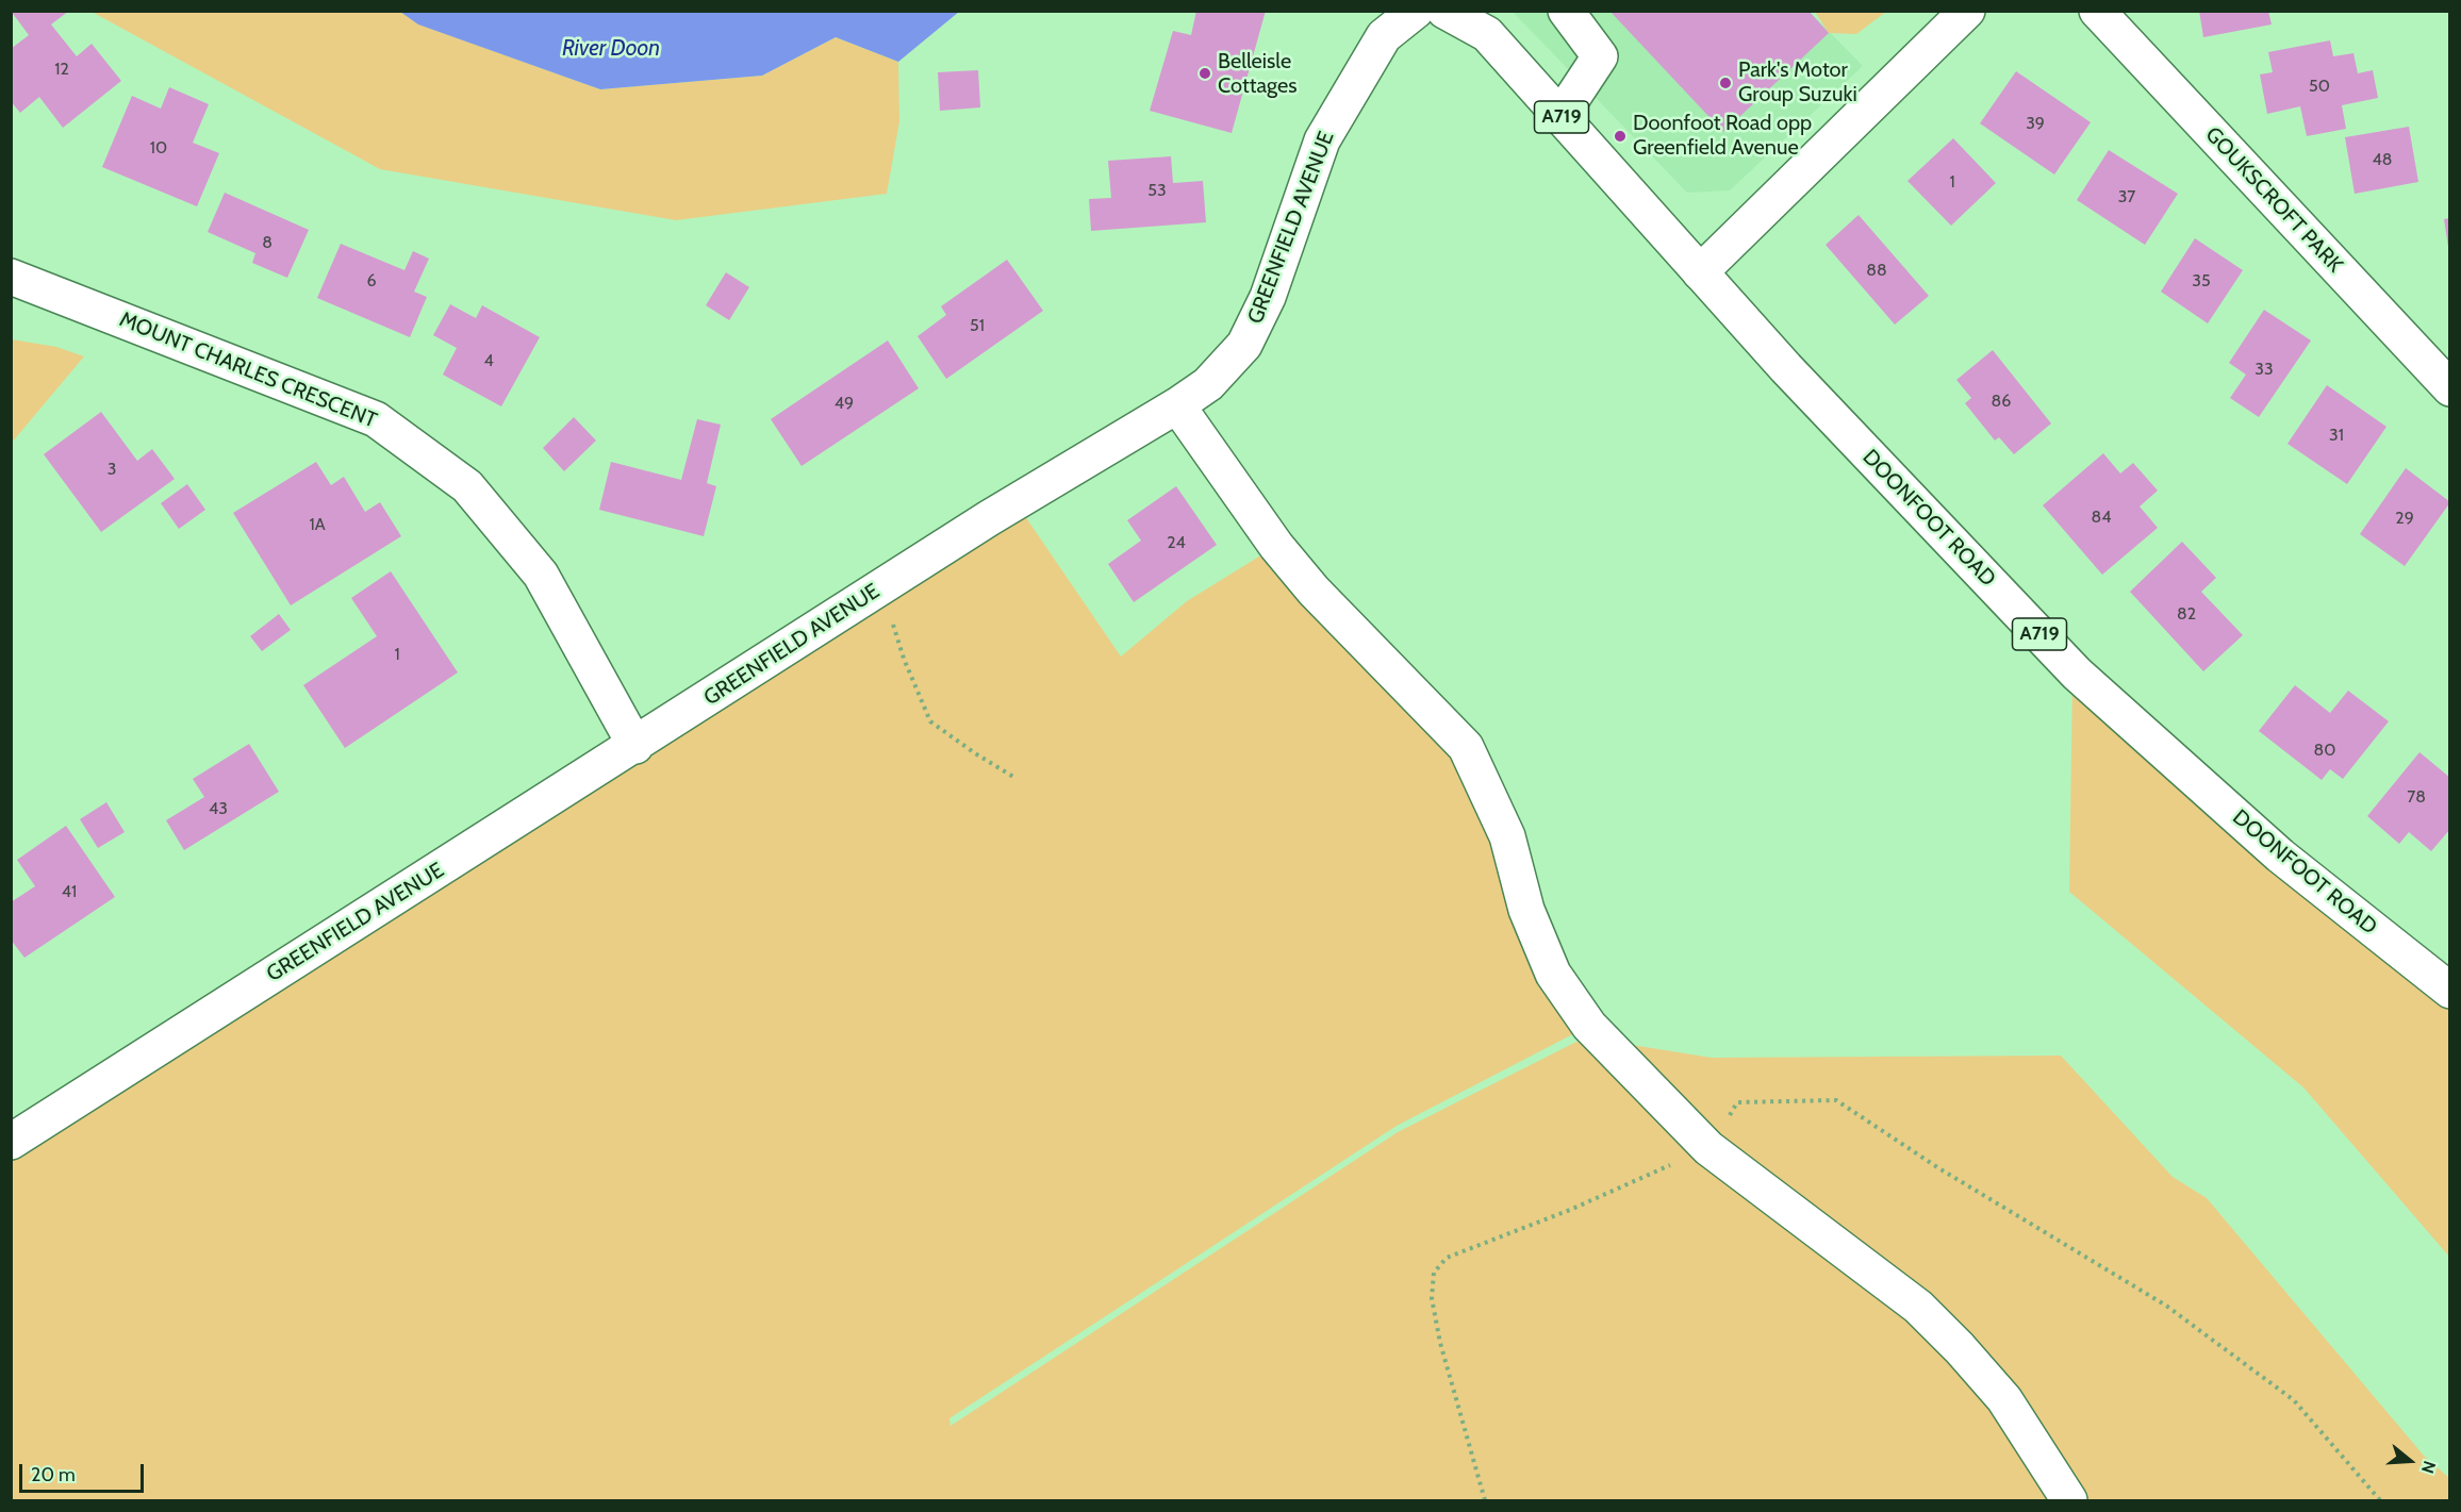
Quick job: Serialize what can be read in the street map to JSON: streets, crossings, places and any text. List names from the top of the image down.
{
  "streets": {
    "street": [
      "A719",
      "GOUKSCROFT PARK",
      "GREENFIELD AVENUE",
      "MOUNT CHARLES CRESCENT",
      "DOONFOOT ROAD"
    ]
  },
  "crossings": [
    ["GREENFIELD AVENUE", "MOUNT CHARLES CRESCENT"]
  ],
  "water": ["River Doon"],
  "places": ["Belleisle Cottages", "Park's Motor Group Suzuki", "Doonfoot Road opp Greenfield Avenue"],
  "house_numbers": [
    "12",
    "50",
    "39",
    "10",
    "48",
    "1",
    "53",
    "37",
    "8",
    "88",
    "6",
    "35",
    "51",
    "4",
    "33",
    "86",
    "49",
    "31",
    "3",
    "84",
    "29",
    "1A",
    "24",
    "82",
    "1",
    "80",
    "78",
    "43",
    "41"
  ],
  "scale_bar": "20 m",
  "north": "right"
}
